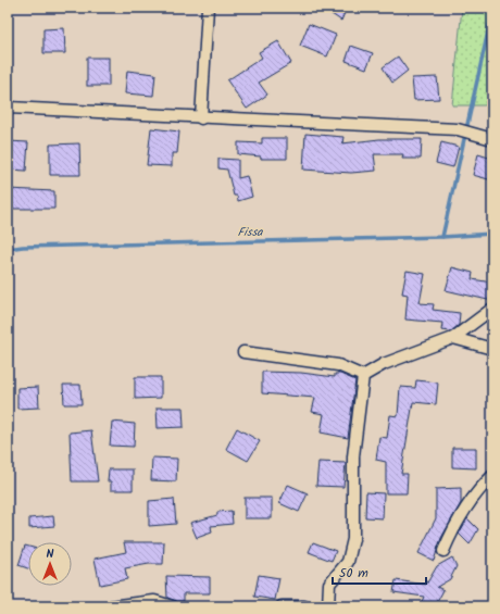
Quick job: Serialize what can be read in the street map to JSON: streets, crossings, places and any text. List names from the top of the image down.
{
  "water": ["Fissa"],
  "scale_bar": "50 m",
  "north": "top"
}
